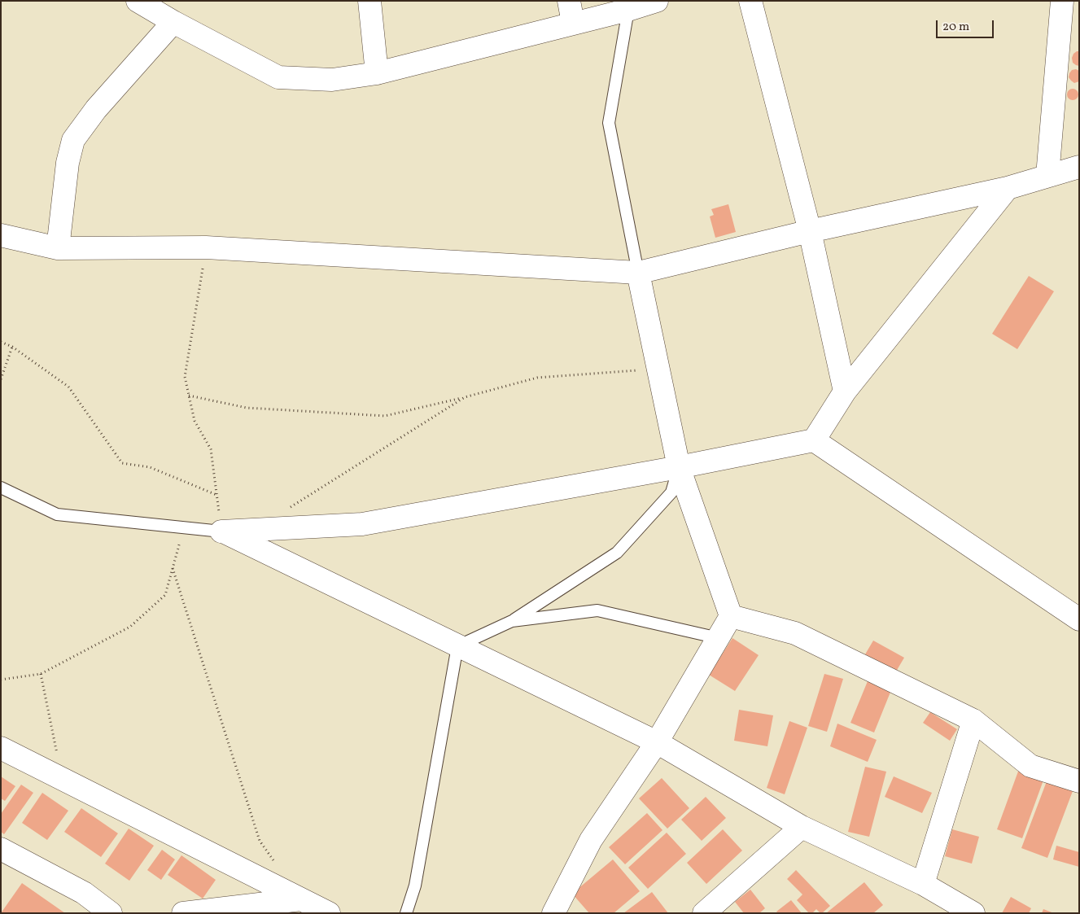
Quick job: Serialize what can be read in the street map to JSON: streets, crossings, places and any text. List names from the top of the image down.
{
  "scale_bar": "20 m"
}
